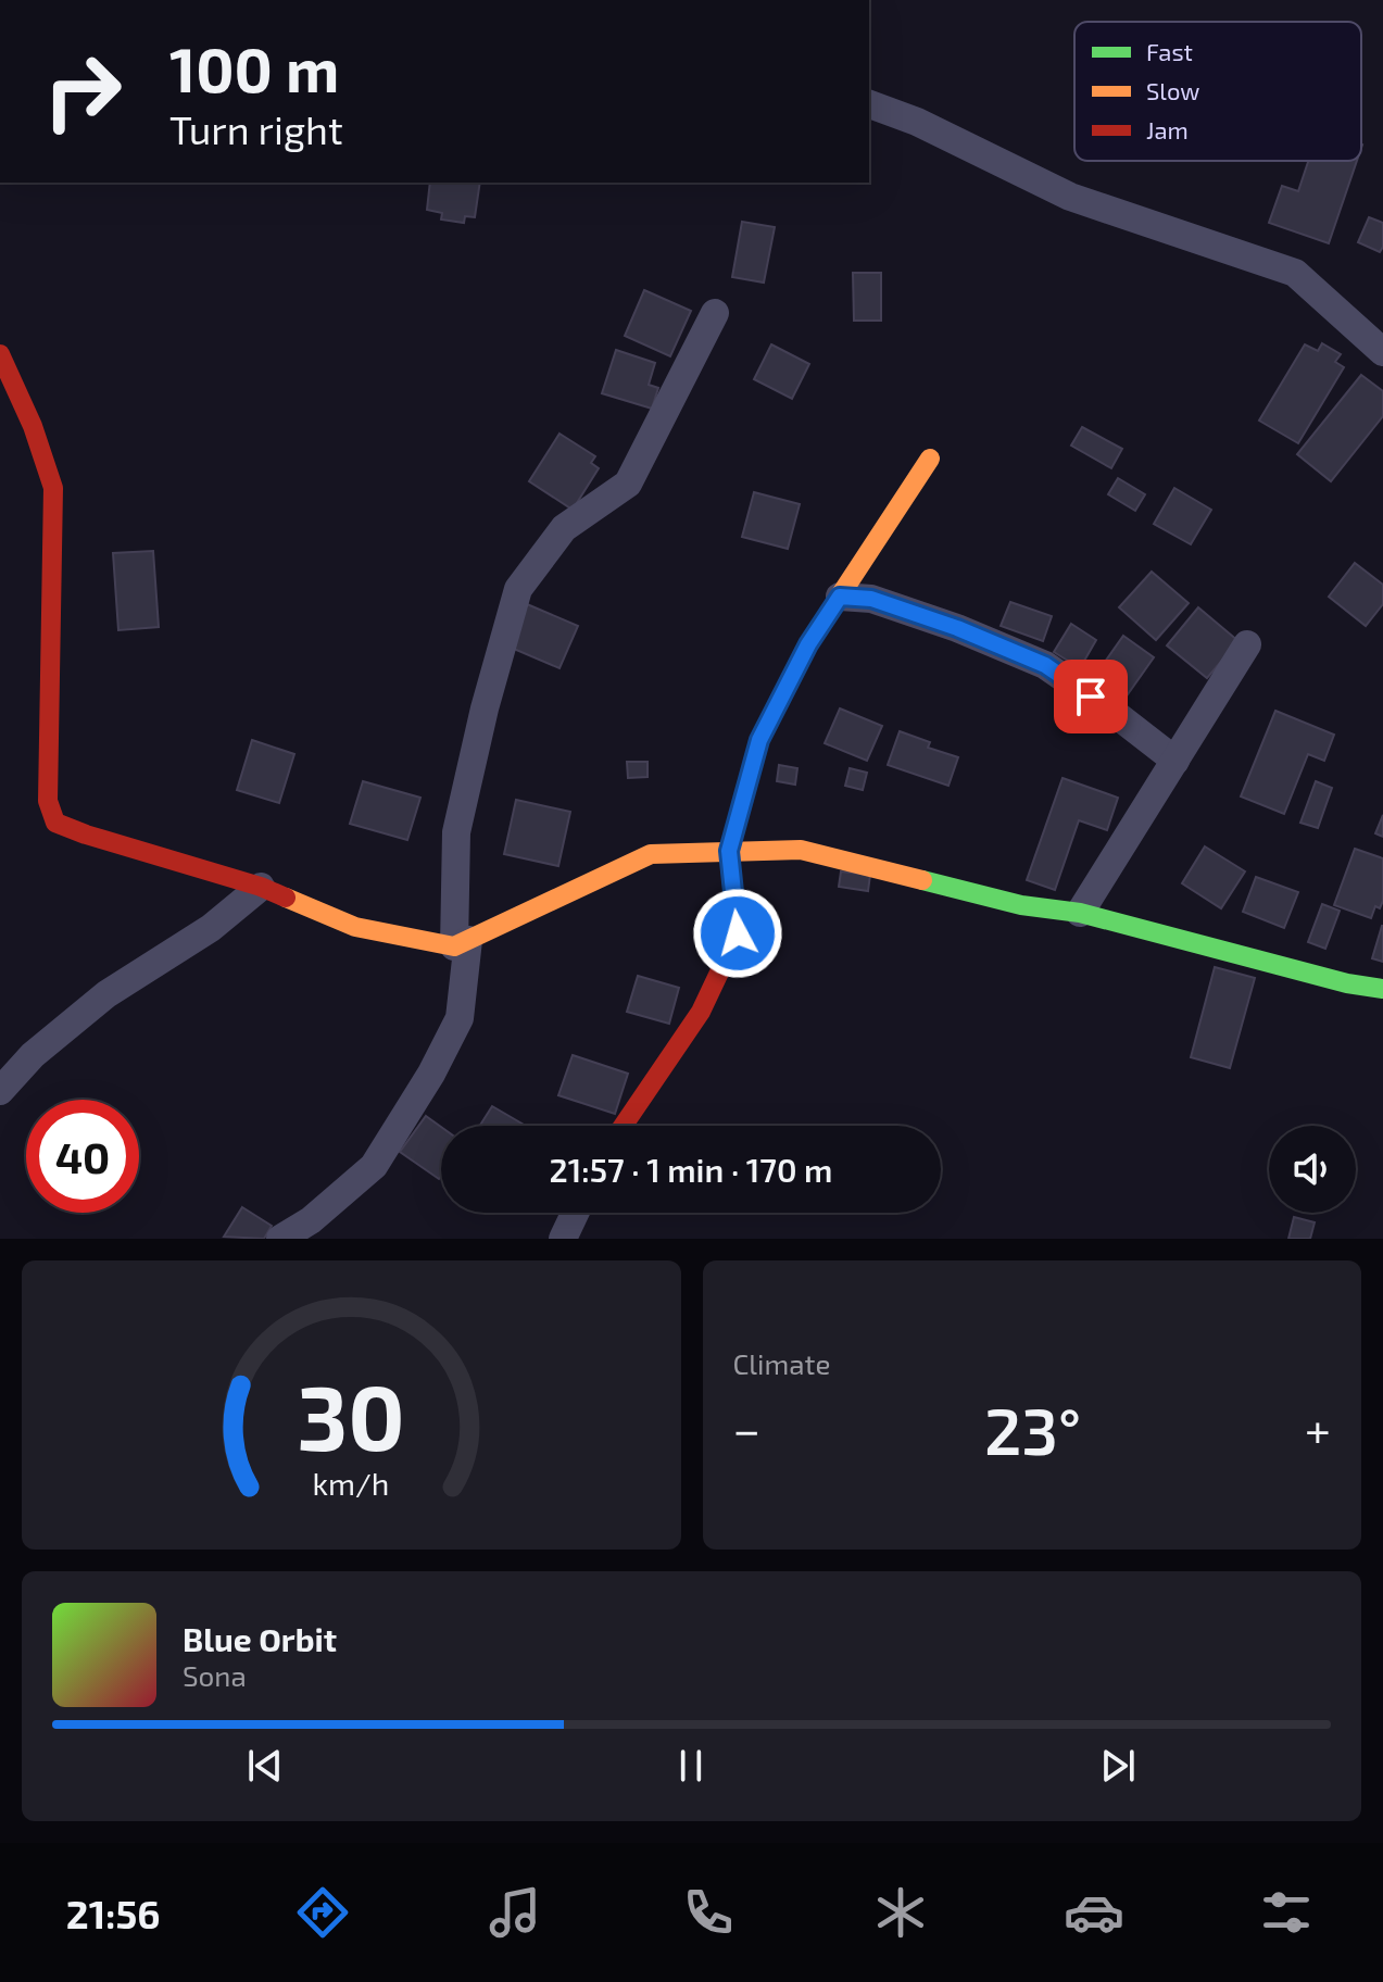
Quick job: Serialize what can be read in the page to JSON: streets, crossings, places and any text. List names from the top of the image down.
{
  "legend": ["Fast", "Slow", "Jam"],
  "page": {
    "turn": ["100 m", "Turn right"],
    "limit": "40",
    "trip": "21:57 · 1 min · 170 m",
    "tile": "Climate",
    "heat": ["−", "23°", "+"],
    "song": ["Blue Orbit", "Sona"],
    "tabs": "21:56",
    "gauge": ["30", "km/h"]
  }
}
